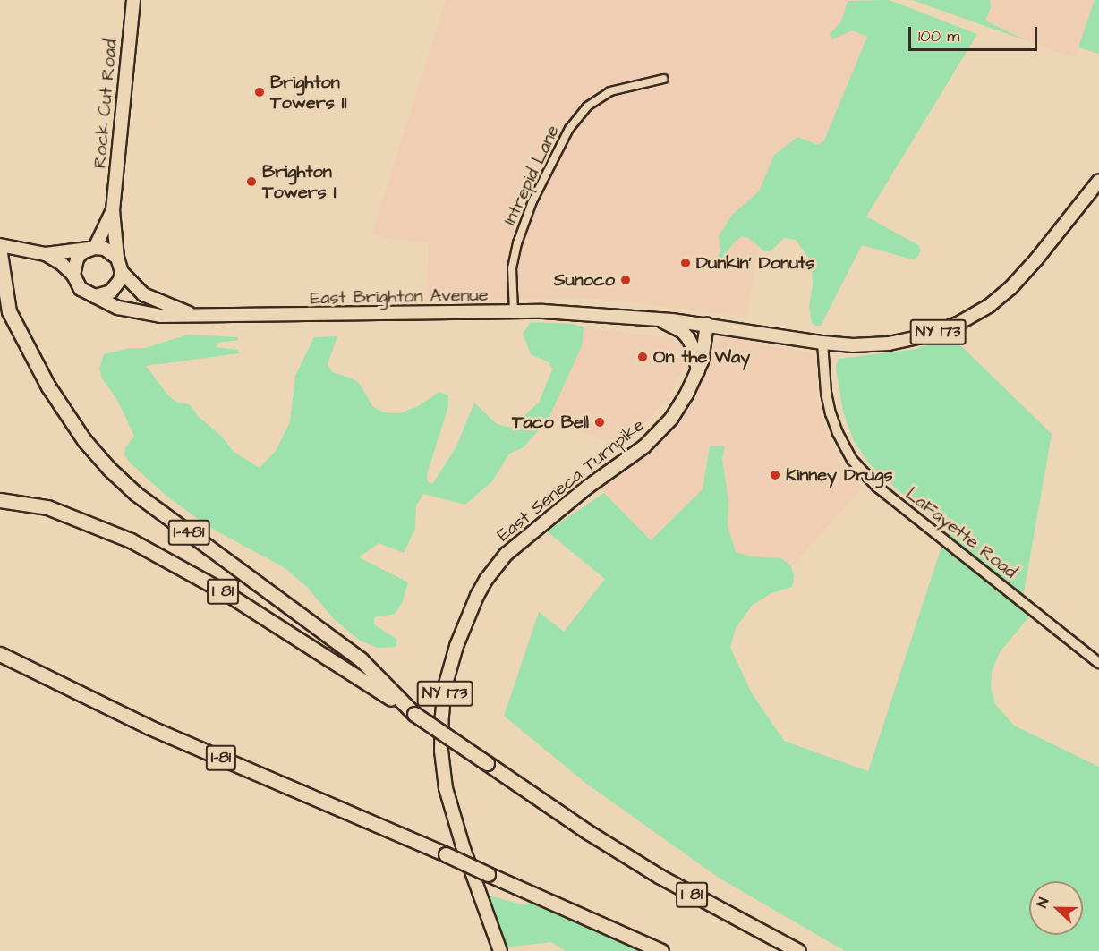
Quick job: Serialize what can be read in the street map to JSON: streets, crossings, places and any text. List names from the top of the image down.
{
  "streets": {
    "highway": ["I-481", "I 81", "I-81"],
    "main road": [
      "Rock Cut Road",
      "East Brighton Avenue",
      "NY 173",
      "East Seneca Turnpike"
    ],
    "street": ["Intrepid Lane", "LaFayette Road"]
  },
  "crossings": [
    ["Rock Cut Road", "East Brighton Avenue"],
    ["Intrepid Lane", "East Brighton Avenue"],
    ["East Brighton Avenue", "NY 173"],
    ["East Brighton Avenue", "East Seneca Turnpike"],
    ["NY 173", "East Seneca Turnpike"],
    ["NY 173", "LaFayette Road"],
    ["I-481", "I 81"]
  ],
  "places": [
    "Brighton Towers II",
    "Brighton Towers I",
    "Dunkin' Donuts",
    "Sunoco",
    "On the Way",
    "Taco Bell",
    "Kinney Drugs"
  ],
  "scale_bar": "100 m",
  "north": "left"
}
